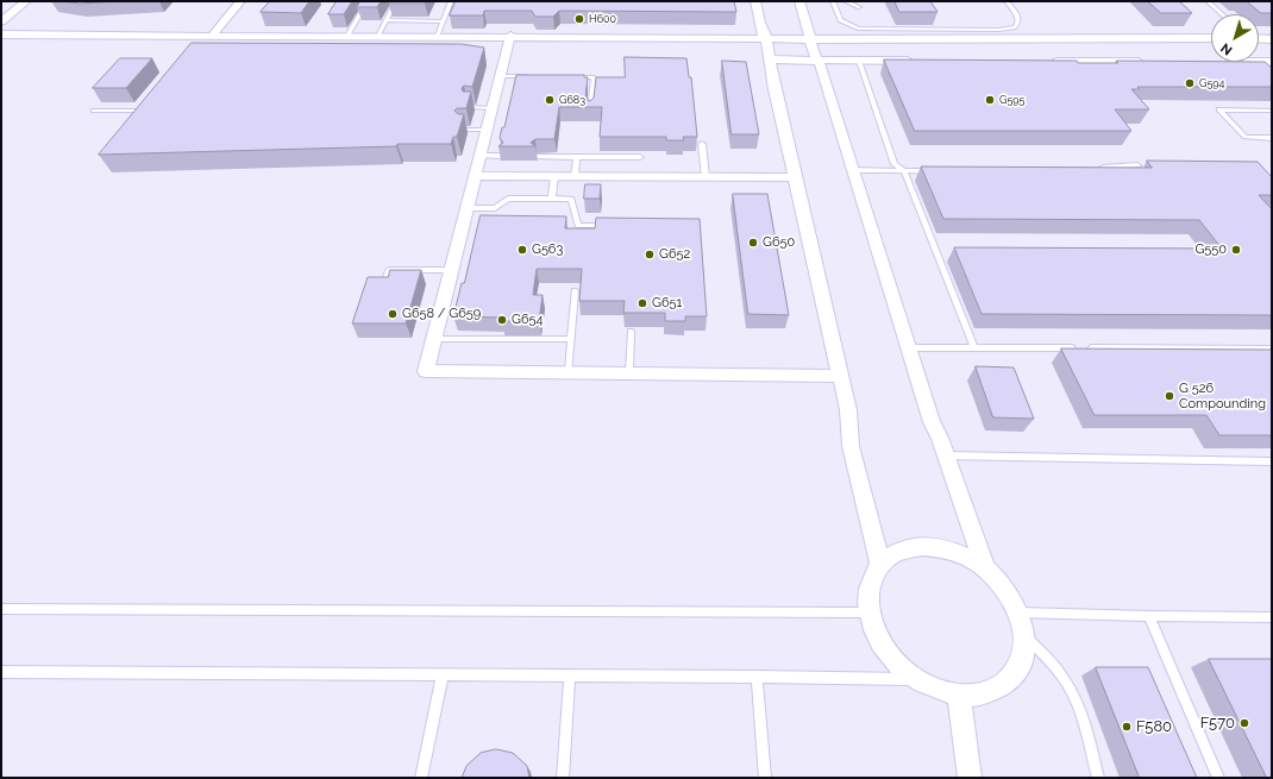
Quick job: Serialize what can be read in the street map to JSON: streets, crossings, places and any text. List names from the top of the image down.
{
  "places": [
    "H600",
    "G594",
    "G683",
    "G595",
    "G650",
    "G563",
    "G550",
    "G652",
    "G651",
    "G658 / G659",
    "G654",
    "G 526 Compounding",
    "F570",
    "F580"
  ],
  "north": "bottom left"
}
